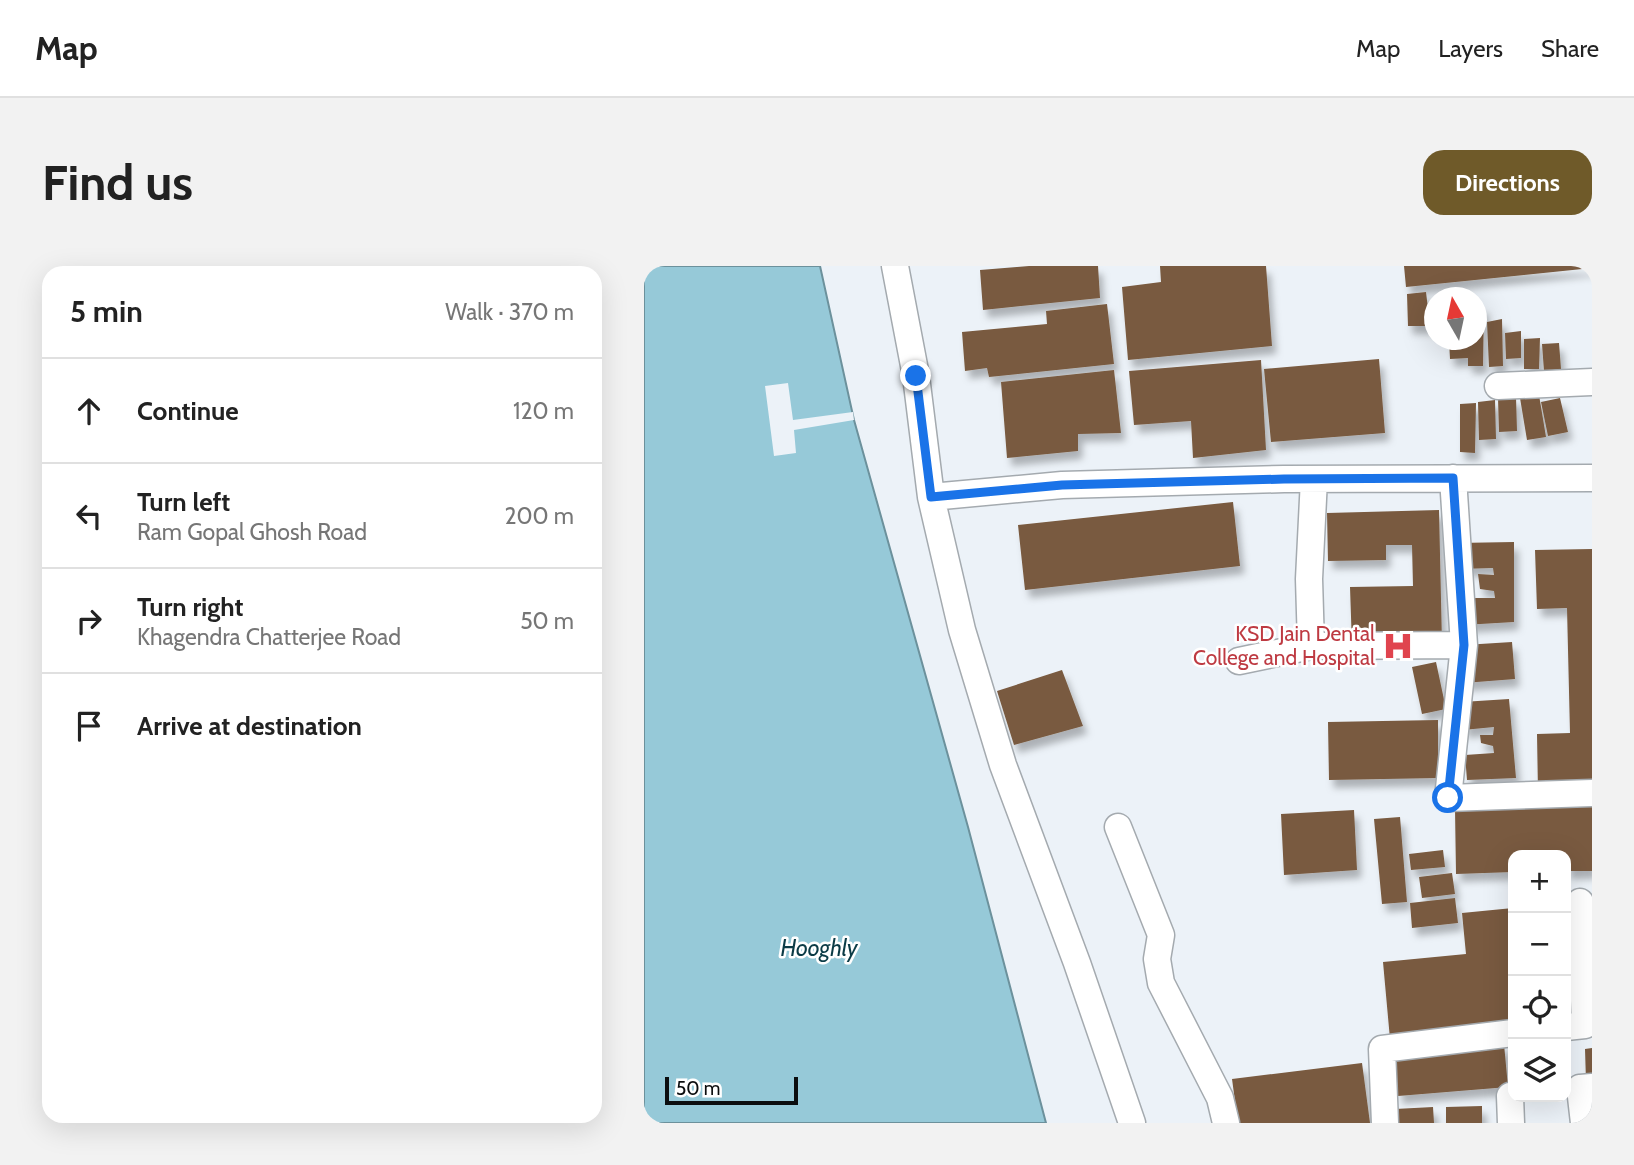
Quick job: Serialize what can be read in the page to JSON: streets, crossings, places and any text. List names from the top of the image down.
{
  "water": ["Hooghly"],
  "places": {
    "hospital": ["KSD Jain Dental College and Hospital"]
  },
  "scale_bar": "50 m",
  "north": "top",
  "page": {
    "header": "Map",
    "nav": ["Map", "Layers", "Share"],
    "buttons": "Directions",
    "title": "Find us",
    "heading": ["5 min", "Walk · 370 m"],
    "list": [
      ["Continue", "120 m"],
      ["Turn left", "Ram Gopal Ghosh Road", "200 m"],
      ["Turn right", "Khagendra Chatterjee Road", "50 m"],
      "Arrive at destination"
    ],
    "map_buttons": ["+", "−"],
    "scale": "50 m"
  }
}
